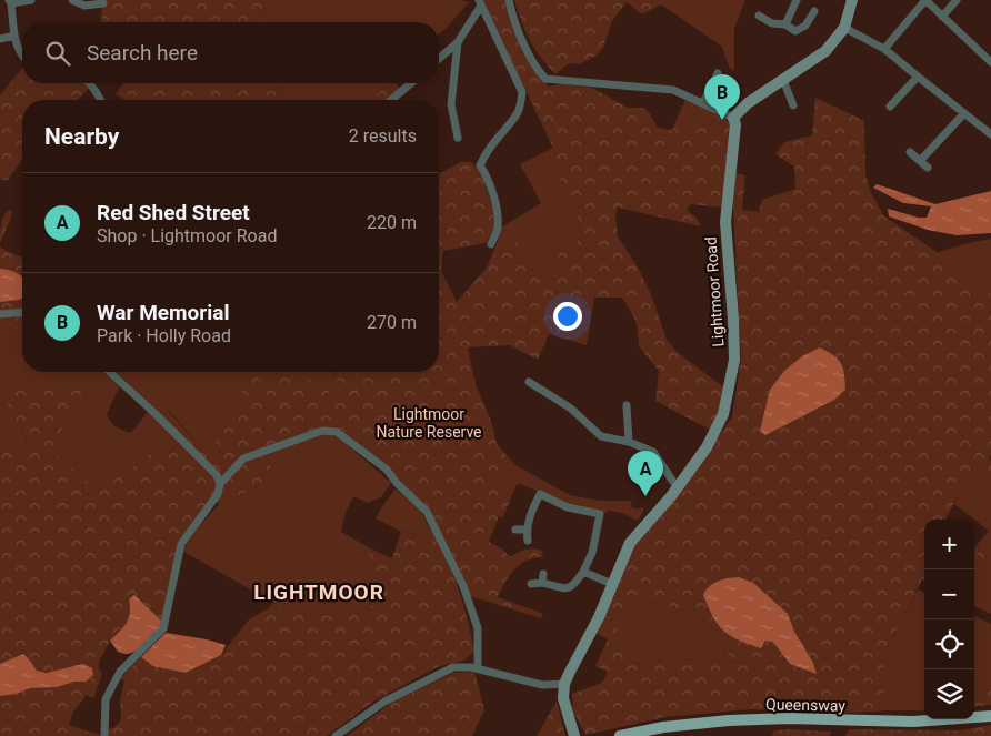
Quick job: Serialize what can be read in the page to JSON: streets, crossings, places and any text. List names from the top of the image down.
{
  "streets": {
    "main road": ["Queensway"],
    "street": ["Lightmoor Road"]
  },
  "districts": ["LIGHTMOOR"],
  "parks": ["Lightmoor Nature Reserve"],
  "page": {
    "search": "Search here",
    "pins": ["B", "A"],
    "heading": ["Nearby", "2 results"],
    "list": [
      {
        "mark": "A",
        "name": "Red Shed Street",
        "note": "Shop · Lightmoor Road",
        "value": "220 m"
      },
      {
        "mark": "B",
        "name": "War Memorial",
        "note": "Park · Holly Road",
        "value": "270 m"
      }
    ],
    "map_buttons": ["+", "−"]
  }
}
